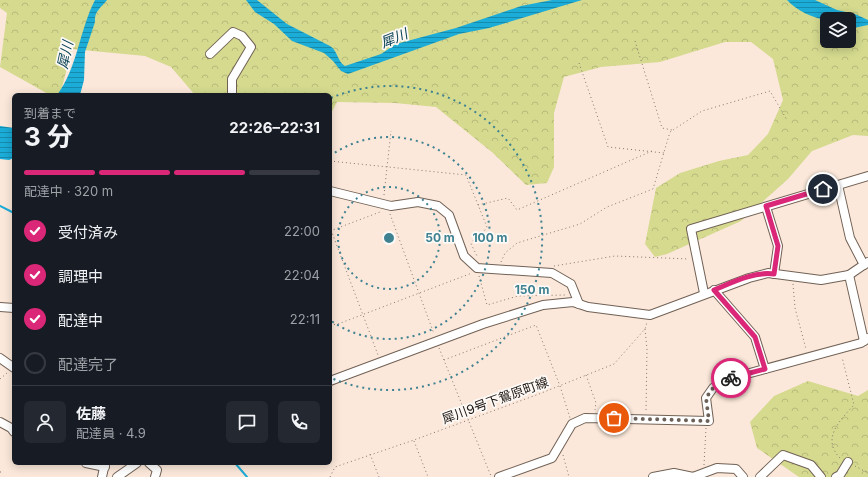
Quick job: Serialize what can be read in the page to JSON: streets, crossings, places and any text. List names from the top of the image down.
{
  "streets": {
    "path": ["犀川9号下鴛原町線"]
  },
  "water": ["犀川"],
  "page": {
    "heading": ["3 分", "到着まで", "22:26–22:31"],
    "panel": ["佐藤", "配達員 · 4.9"],
    "bar": "配達中 · 320 m",
    "list": [
      ["受付済み", "22:00"],
      ["調理中", "22:04"],
      ["配達中", "22:11"],
      "配達完了"
    ]
  },
  "rings": ["50 m", "100 m", "150 m"]
}
